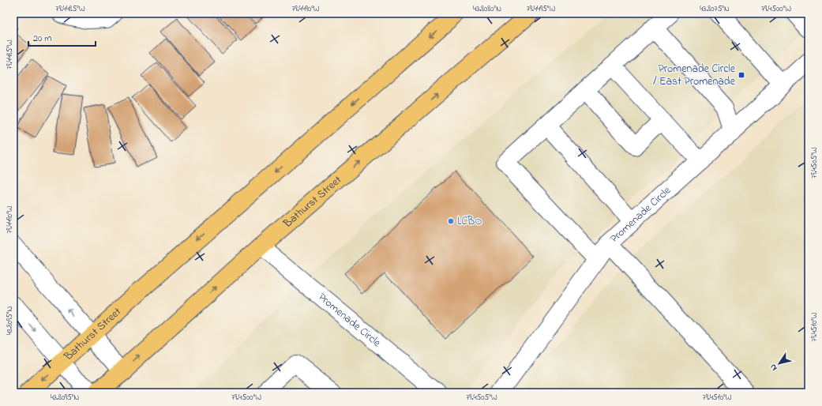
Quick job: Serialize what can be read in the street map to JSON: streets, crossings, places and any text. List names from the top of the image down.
{
  "streets": {
    "main road": ["Bathurst Street"],
    "street": ["Promenade Circle"]
  },
  "crossings": [
    ["Bathurst Street", "Promenade Circle"]
  ],
  "places": {
    "transit": ["Promenade Circle / East Promenade"],
    "other": ["LCBO"]
  },
  "scale_bar": "20 m",
  "north": "bottom left",
  "coordinates": [
    "79.4485°W",
    "79.4490°W",
    "43.8080°N",
    "79.4495°W",
    "43.8075°N",
    "79.4500°W",
    "79.4505°W",
    "43.8095°N",
    "79.4510°W"
  ]
}
